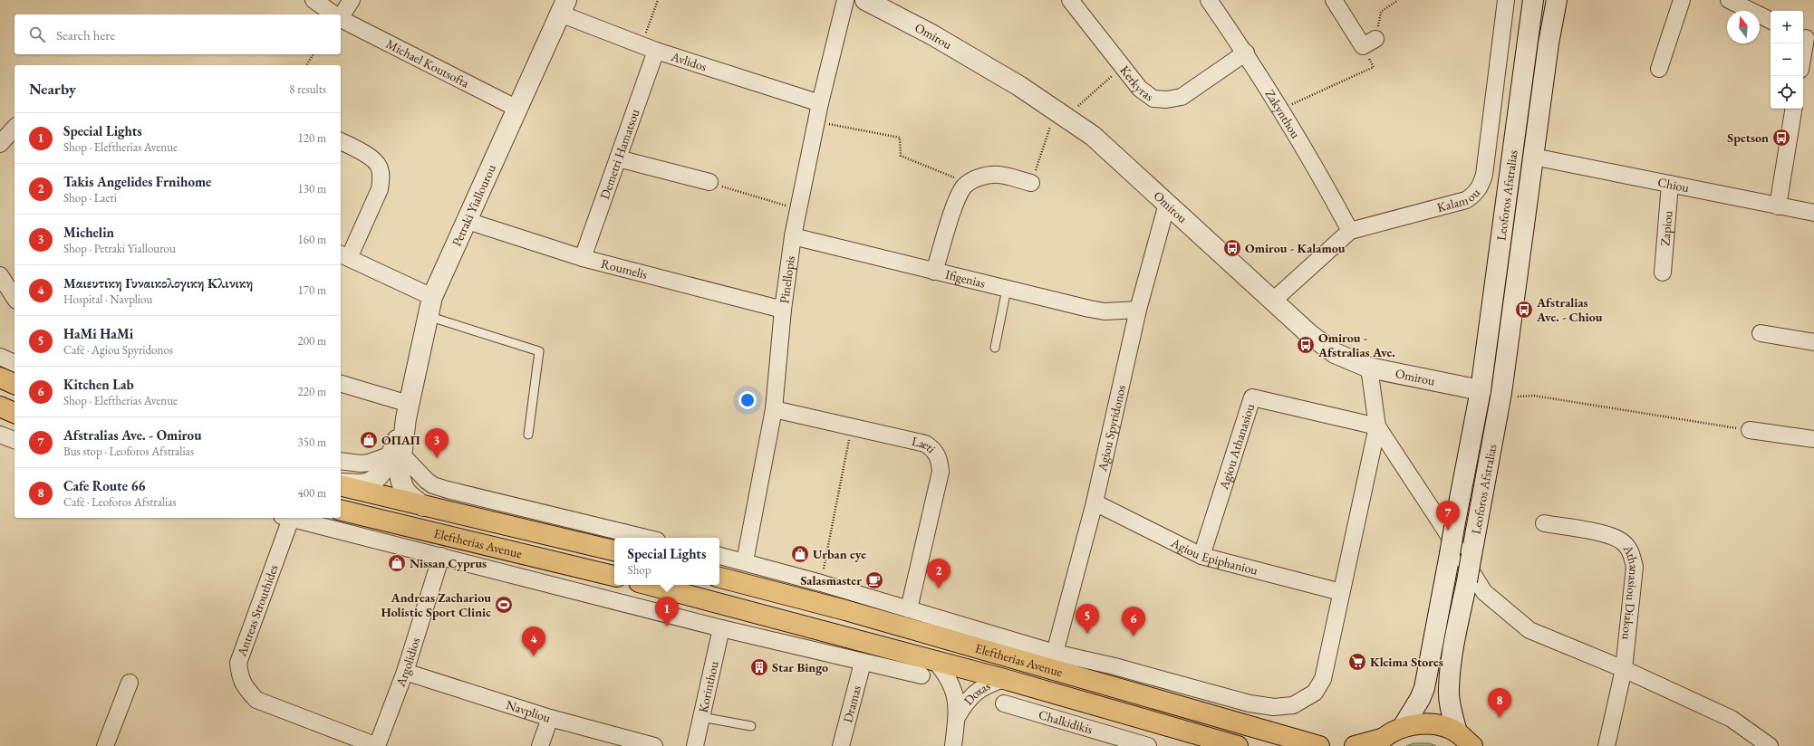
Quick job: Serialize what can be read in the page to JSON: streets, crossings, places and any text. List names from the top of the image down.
{
  "streets": {
    "highway": ["Eleftherias Avenue"],
    "main road": ["Omirou", "Leoforos Afstralias", "Petraki Yiallourou"],
    "street": [
      "Avlidos",
      "Michael Koutsofta",
      "Kerkyras",
      "Zakynthou",
      "Demetri Hamatsou",
      "Chiou",
      "Kalamou",
      "Zapiou",
      "Roumelis",
      "Ifigenias",
      "Pinellopis",
      "Agiou Spyridonos",
      "Laeti",
      "Agiou Athanasiou",
      "Agiou Epiphaniou",
      "Athanasiou Diakou",
      "Antreas Strouthides",
      "Argolidios",
      "Korinthou",
      "Doxas",
      "Dramas",
      "Navpliou",
      "Chalkidikis"
    ]
  },
  "crossings": [
    ["Omirou", "Leoforos Afstralias"],
    ["Omirou", "Kalamou"],
    ["Omirou", "Agiou Spyridonos"],
    ["Avlidos", "Demetri Hamatsou"],
    ["Avlidos", "Petraki Yiallourou"],
    ["Avlidos", "Pinellopis"],
    ["Michael Koutsofta", "Petraki Yiallourou"],
    ["Kerkyras", "Zakynthou"],
    ["Zakynthou", "Kalamou"],
    ["Demetri Hamatsou", "Roumelis"],
    ["Chiou", "Leoforos Afstralias"],
    ["Chiou", "Zapiou"],
    ["Petraki Yiallourou", "Roumelis"],
    ["Petraki Yiallourou", "Eleftherias Avenue"],
    ["Roumelis", "Pinellopis"],
    ["Ifigenias", "Pinellopis"],
    ["Ifigenias", "Agiou Spyridonos"],
    ["Pinellopis", "Laeti"],
    ["Agiou Spyridonos", "Agiou Epiphaniou"],
    ["Agiou Athanasiou", "Agiou Epiphaniou"],
    ["Eleftherias Avenue", "Doxas"],
    ["Antreas Strouthides", "Argolidios"],
    ["Argolidios", "Navpliou"]
  ],
  "places": {
    "bus stop": [
      "Spetson",
      "Omirou - Kalamou",
      "Afstralias Ave. - Chiou",
      "Omirou - Afstralias Ave."
    ],
    "shop": ["ΟΠΑΠ", "Urban eye", "Nissan Cyprus"],
    "cafe": ["Salasmaster"],
    "sports": ["Andreas Zachariou Holistic Sport Clinic"],
    "supermarket": ["Kleima Stores"],
    "building": ["Star Bingo"]
  },
  "north": "top",
  "page": {
    "map_buttons": ["+", "−"],
    "search": "Search here",
    "heading": ["Nearby", "8 results"],
    "list": [
      {
        "mark": "1",
        "name": "Special Lights",
        "note": "Shop · Eleftherias Avenue",
        "value": "120 m"
      },
      {
        "mark": "2",
        "name": "Takis Angelides Frnihome",
        "note": "Shop · Laeti",
        "value": "130 m"
      },
      {
        "mark": "3",
        "name": "Michelin",
        "note": "Shop · Petraki Yiallourou",
        "value": "160 m"
      },
      {
        "mark": "4",
        "name": "Μαιευτικη Γυναικολογικη Κλινικη",
        "note": "Hospital · Navpliou",
        "value": "170 m"
      },
      {
        "mark": "5",
        "name": "HaMi HaMi",
        "note": "Café · Agiou Spyridonos",
        "value": "200 m"
      },
      {
        "mark": "6",
        "name": "Kitchen Lab",
        "note": "Shop · Eleftherias Avenue",
        "value": "220 m"
      },
      {
        "mark": "7",
        "name": "Afstralias Ave. - Omirou",
        "note": "Bus stop · Leoforos Afstralias",
        "value": "350 m"
      },
      {
        "mark": "8",
        "name": "Cafe Route 66",
        "note": "Café · Leoforos Afstralias",
        "value": "400 m"
      }
    ],
    "pins": [
      "3",
      "7",
      "2",
      "1",
      "5",
      "6",
      "4",
      "8"
    ],
    "popup": ["Special Lights", "Shop"]
  }
}
